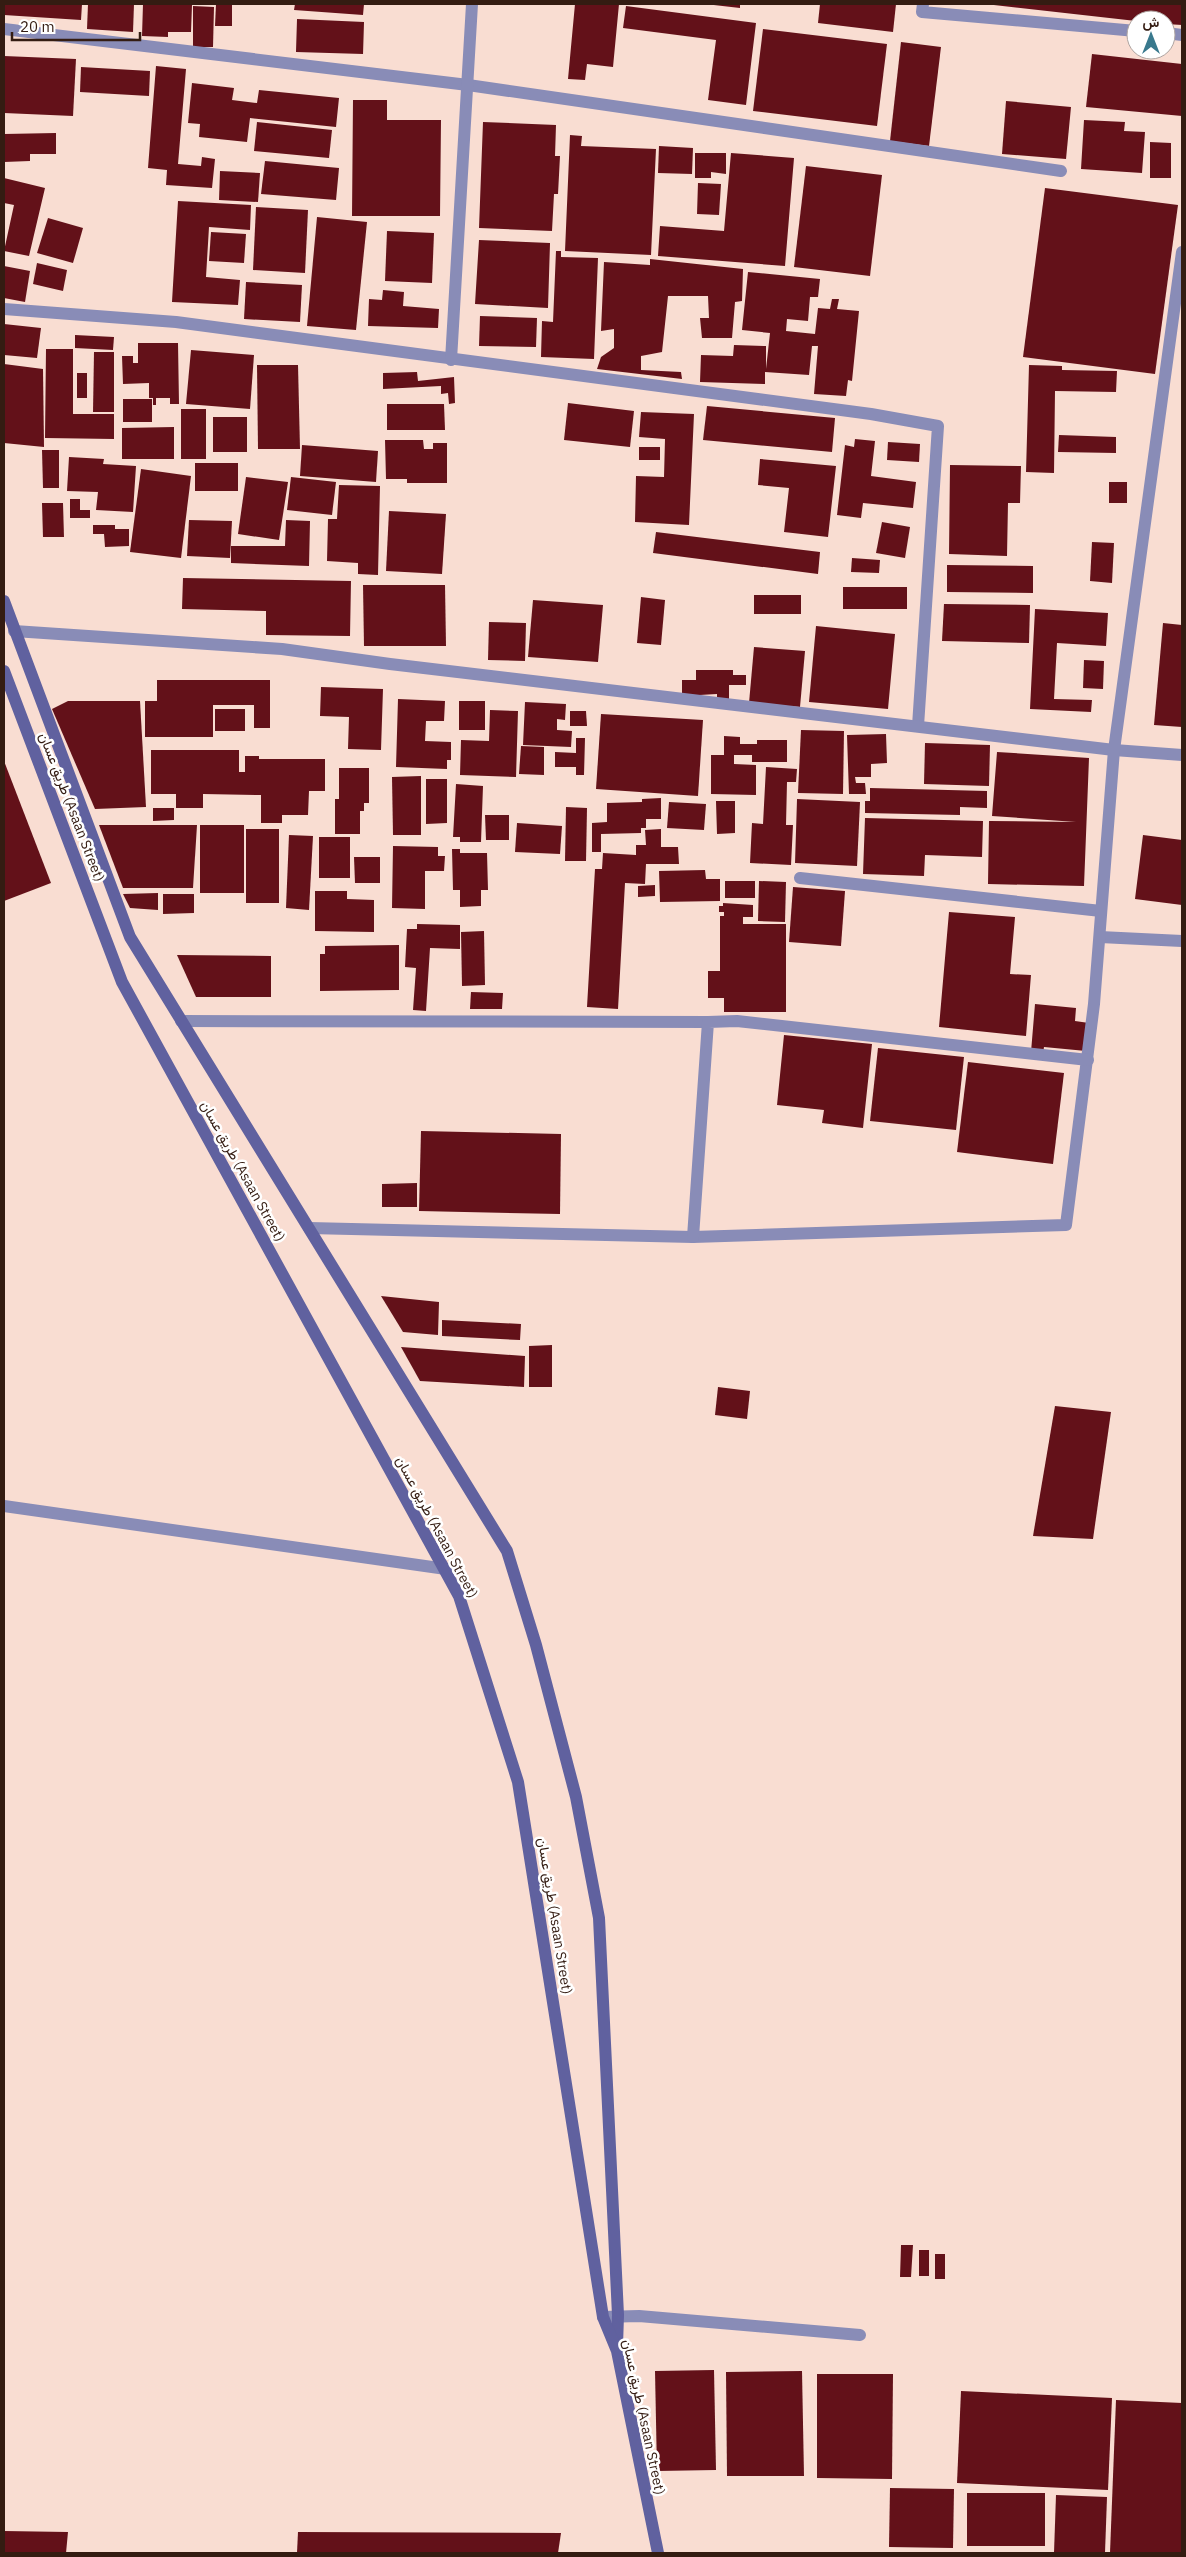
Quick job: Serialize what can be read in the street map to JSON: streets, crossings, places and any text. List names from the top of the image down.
{
  "streets": {
    "street": ["طريق عسان (Asaan Street)"]
  },
  "scale_bar": "20 m",
  "north": "top"
}
